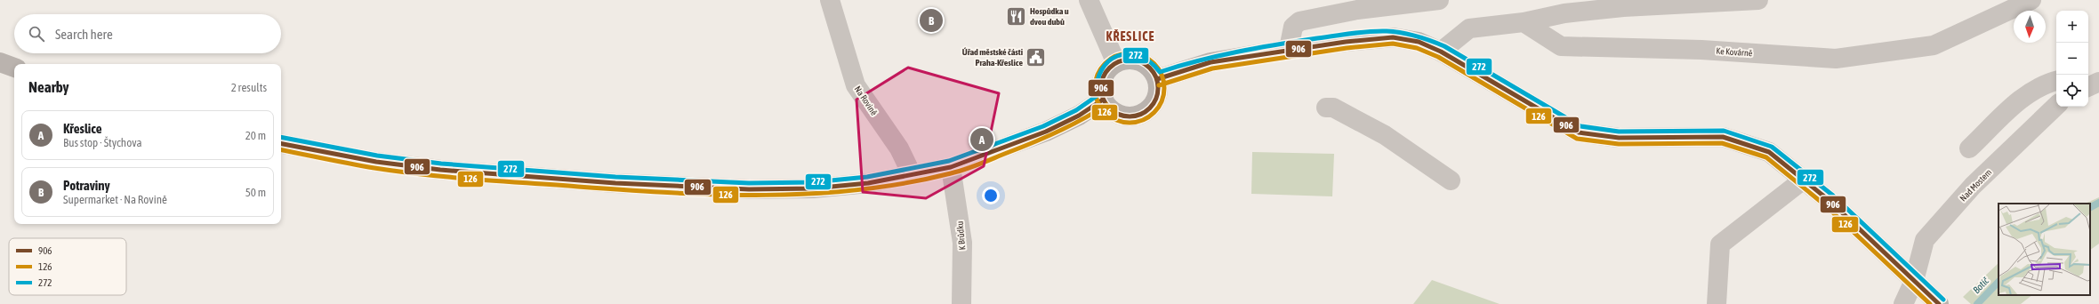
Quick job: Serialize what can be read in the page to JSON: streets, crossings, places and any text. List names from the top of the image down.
{
  "streets": {
    "street": [
      "Ke Kovárně",
      "Na Rovině",
      "Nad Mostem",
      "K Brůdku"
    ]
  },
  "districts": ["KŘESLICE"],
  "water": ["Botič"],
  "places": {
    "restaurant": ["Hospůdka u dvou dubů"],
    "public building": ["Úřad městské části Praha-Křeslice"]
  },
  "lines": ["transit line 272", "transit line 906", "transit line 126"],
  "legend": ["906", "126", "272"],
  "north": "bottom",
  "page": {
    "pins": ["B", "A"],
    "map_buttons": ["+", "−"],
    "search": "Search here",
    "heading": ["Nearby", "2 results"],
    "list": [
      {
        "mark": "A",
        "name": "Křeslice",
        "note": "Bus stop · Štychova",
        "value": "20 m"
      },
      {
        "mark": "B",
        "name": "Potraviny",
        "note": "Supermarket · Na Rovině",
        "value": "50 m"
      }
    ]
  }
}
